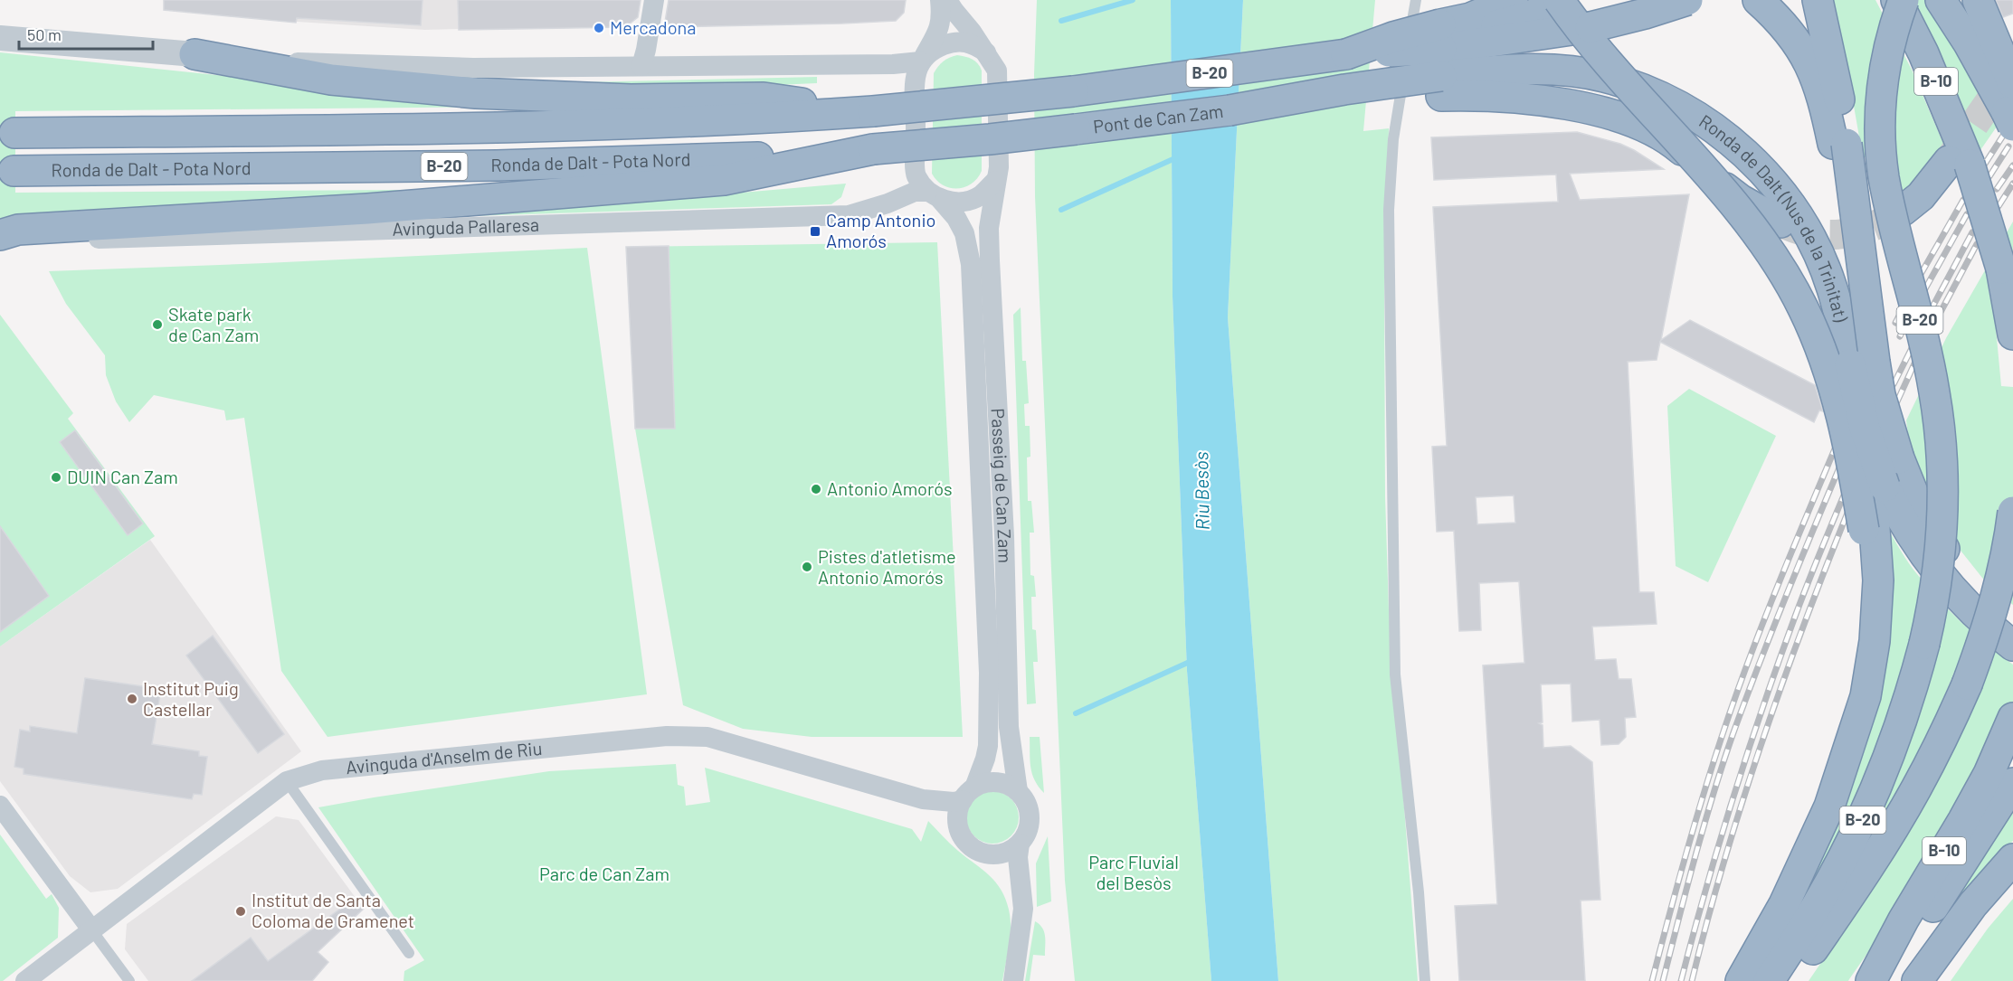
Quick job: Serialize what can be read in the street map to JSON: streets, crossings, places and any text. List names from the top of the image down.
{
  "streets": {
    "highway": [
      "B-20",
      "B-10",
      "Pont de Can Zam",
      "Ronda de Dalt - Pota Nord",
      "Ronda de Dalt (Nus de la Trinitat)"
    ],
    "street": ["Avinguda Pallaresa", "Passeig de Can Zam", "Avinguda d'Anselm de Riu"]
  },
  "crossings": [
    ["B-20", "Pont de Can Zam"],
    ["B-20", "Ronda de Dalt - Pota Nord"],
    ["B-20", "Ronda de Dalt (Nus de la Trinitat)"],
    ["Pont de Can Zam", "Ronda de Dalt - Pota Nord"],
    ["Pont de Can Zam", "Ronda de Dalt (Nus de la Trinitat)"],
    ["Avinguda Pallaresa", "Passeig de Can Zam"],
    ["Passeig de Can Zam", "Avinguda d'Anselm de Riu"]
  ],
  "water": ["Riu Besòs"],
  "parks": ["Parc Fluvial del Besòs", "Parc de Can Zam"],
  "places": {
    "other": [
      "Mercadona",
      "Skate park de Can Zam",
      "DUIN Can Zam",
      "Antonio Amorós",
      "Pistes d'atletisme Antonio Amorós",
      "Institut Puig Castellar",
      "Institut de Santa Coloma de Gramenet"
    ],
    "transit": ["Camp Antonio Amorós"]
  },
  "scale_bar": "50 m"
}
